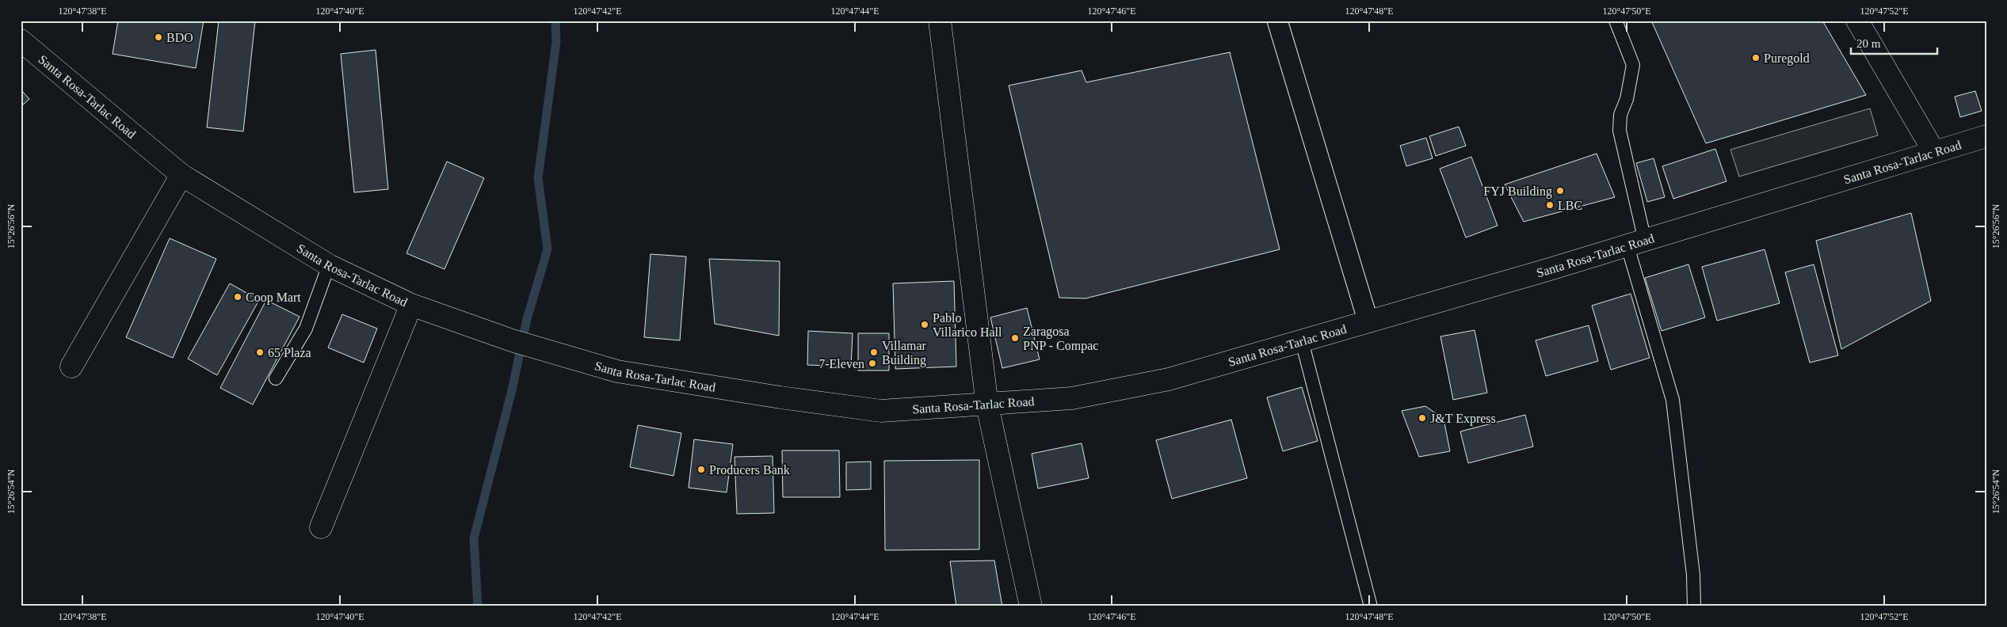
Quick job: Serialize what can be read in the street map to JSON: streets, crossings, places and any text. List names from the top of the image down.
{
  "streets": {
    "main road": ["Santa Rosa-Tarlac Road"]
  },
  "places": [
    "BDO",
    "Puregold",
    "FYJ Building",
    "LBC",
    "Coop Mart",
    "Pablo Villarico Hall",
    "Zaragosa PNP - Compac",
    "65 Plaza",
    "Villamar Building",
    "7-Eleven",
    "J&T Express",
    "Producers Bank"
  ],
  "scale_bar": "20 m",
  "coordinates": [
    "120°47'38\"E",
    "120°47'40\"E",
    "120°47'42\"E",
    "120°47'44\"E",
    "120°47'46\"E",
    "120°47'48\"E",
    "120°47'50\"E",
    "120°47'52\"E",
    "15°26'56\"N",
    "15°26'54\"N"
  ]
}
